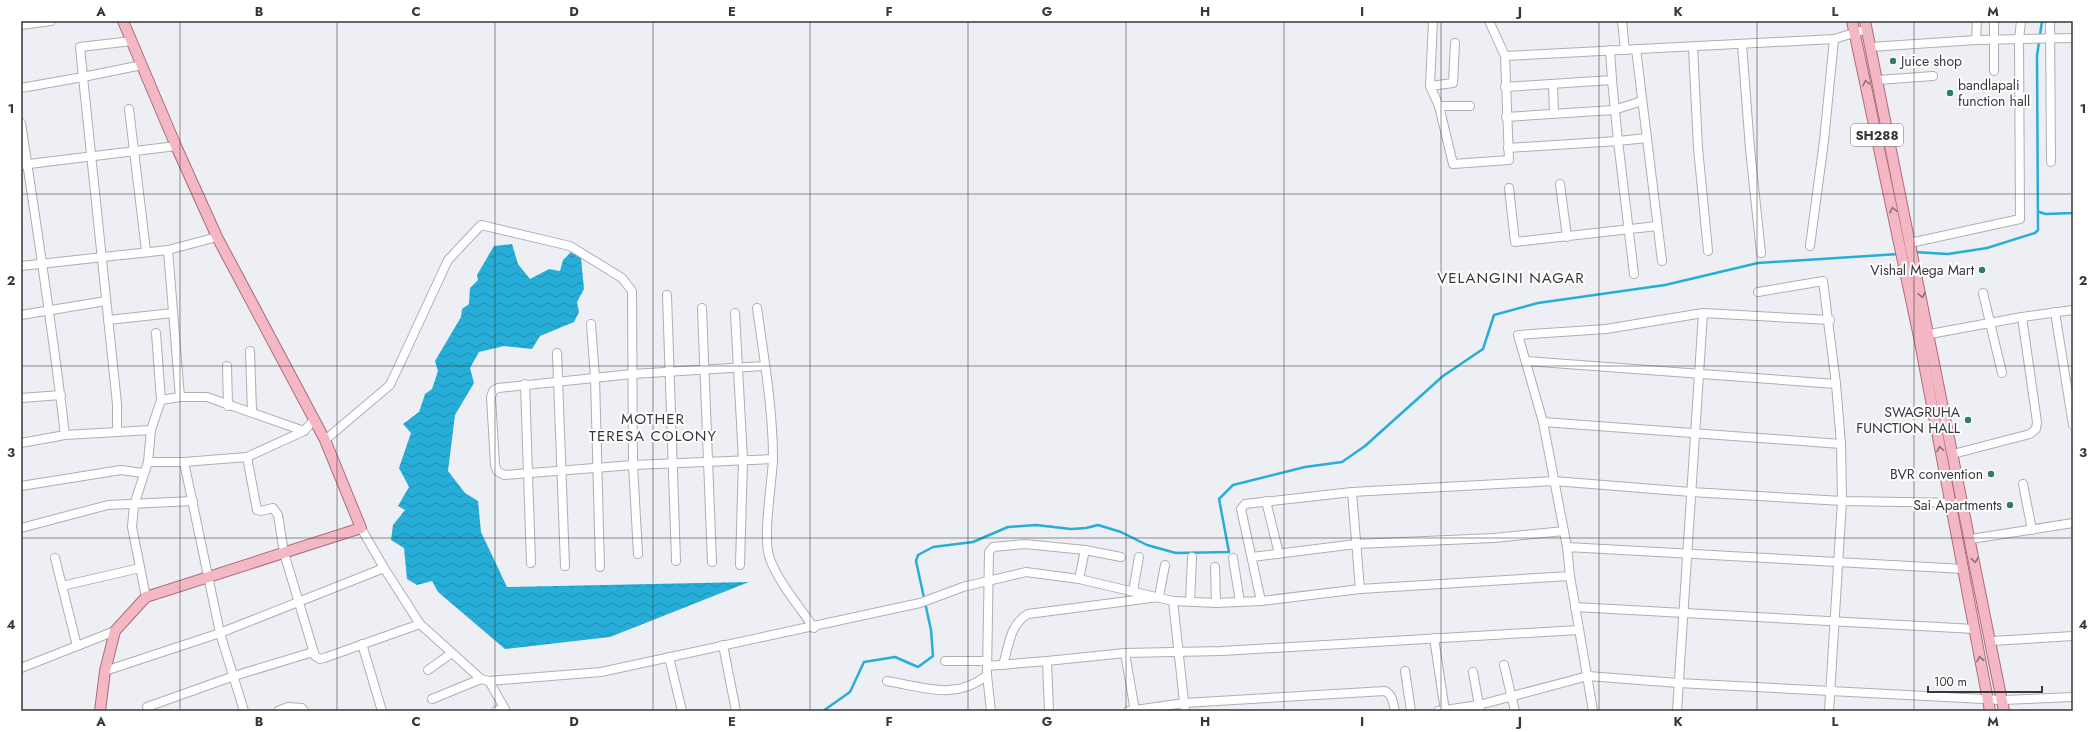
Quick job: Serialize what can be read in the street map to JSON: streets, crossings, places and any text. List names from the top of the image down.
{
  "streets": {
    "main road": ["SH288"]
  },
  "districts": ["VELANGINI NAGAR", "MOTHER TERESA COLONY"],
  "places": [
    "Juice shop",
    "bandlapali function hall",
    "Vishal Mega Mart",
    "SWAGRUHA FUNCTION HALL",
    "BVR convention",
    "Sai Apartments"
  ],
  "scale_bar": "100 m",
  "grid": {
    "columns": [
      "A",
      "B",
      "C",
      "D",
      "E",
      "F",
      "G",
      "H",
      "I",
      "J",
      "K",
      "L",
      "M"
    ],
    "rows": [
      "1",
      "2",
      "3",
      "4"
    ]
  }
}
